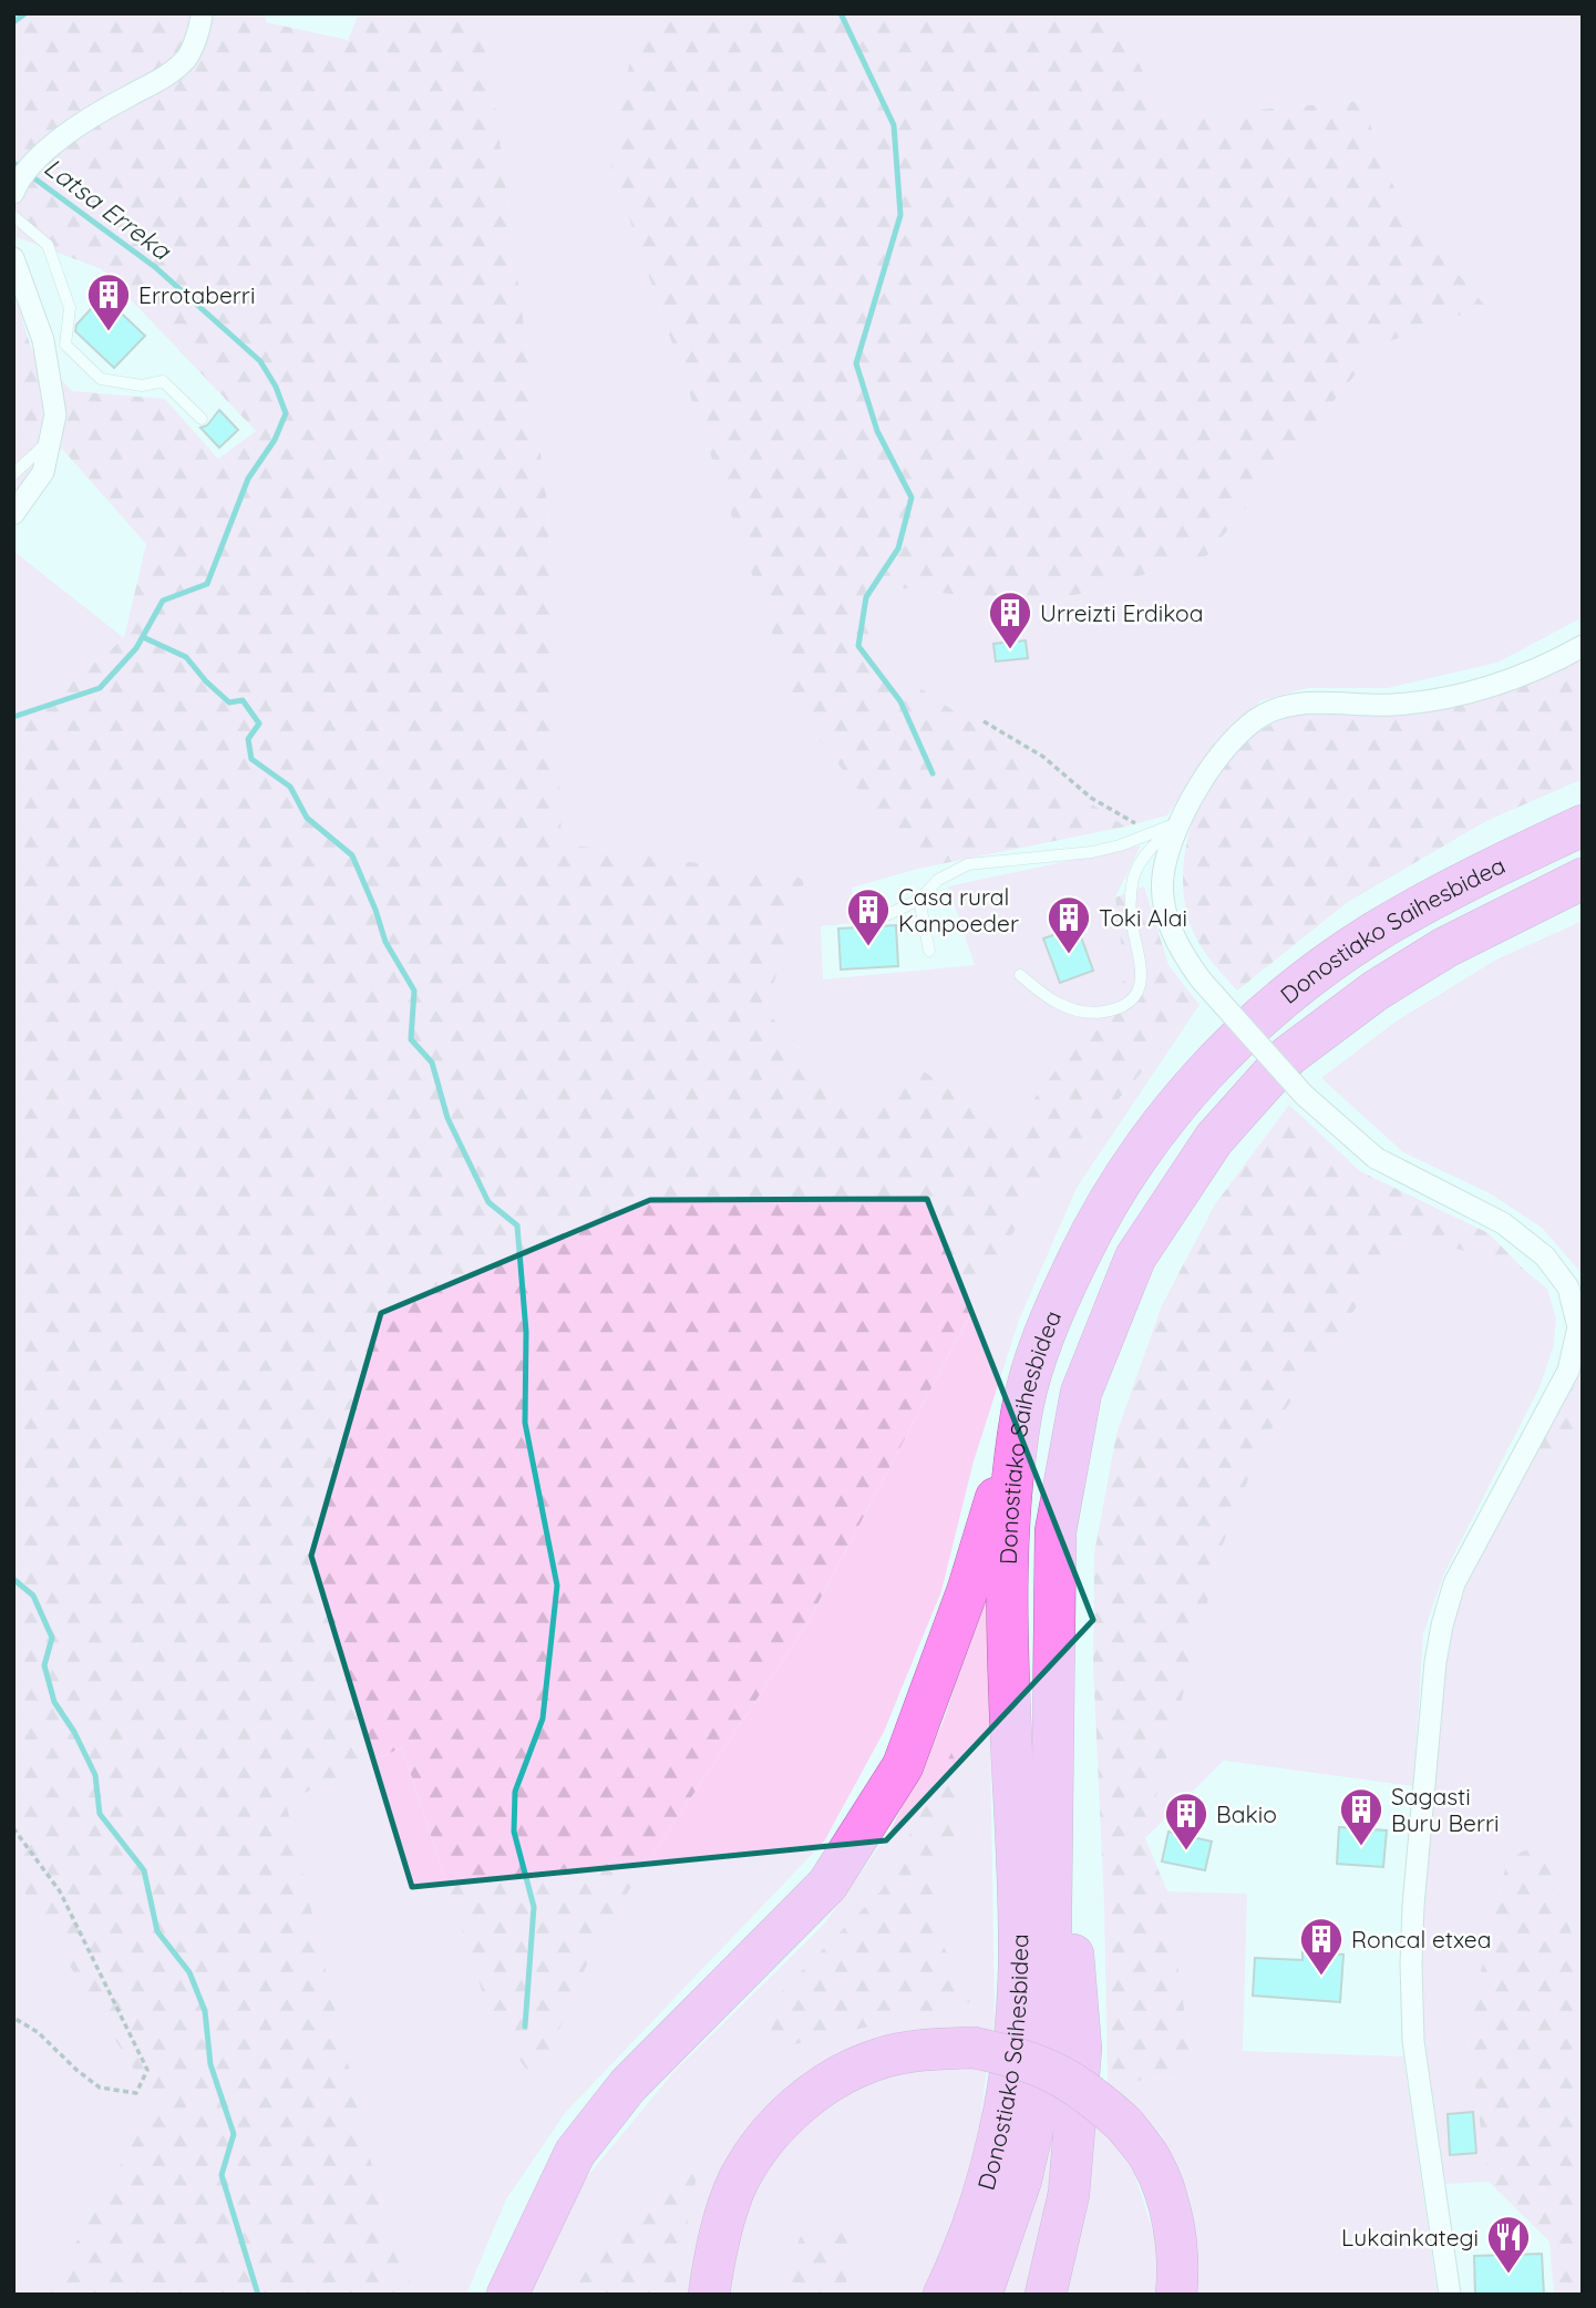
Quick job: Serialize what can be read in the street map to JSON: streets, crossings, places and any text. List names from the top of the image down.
{
  "streets": {
    "highway": ["Donostiako Saihesbidea"]
  },
  "water": ["Latsa Erreka"],
  "places": {
    "building": [
      "Errotaberri",
      "Urreizti Erdikoa",
      "Casa rural Kanpoeder",
      "Toki Alai",
      "Sagasti Buru Berri",
      "Bakio",
      "Roncal etxea"
    ],
    "restaurant": ["Lukainkategi"]
  }
}
